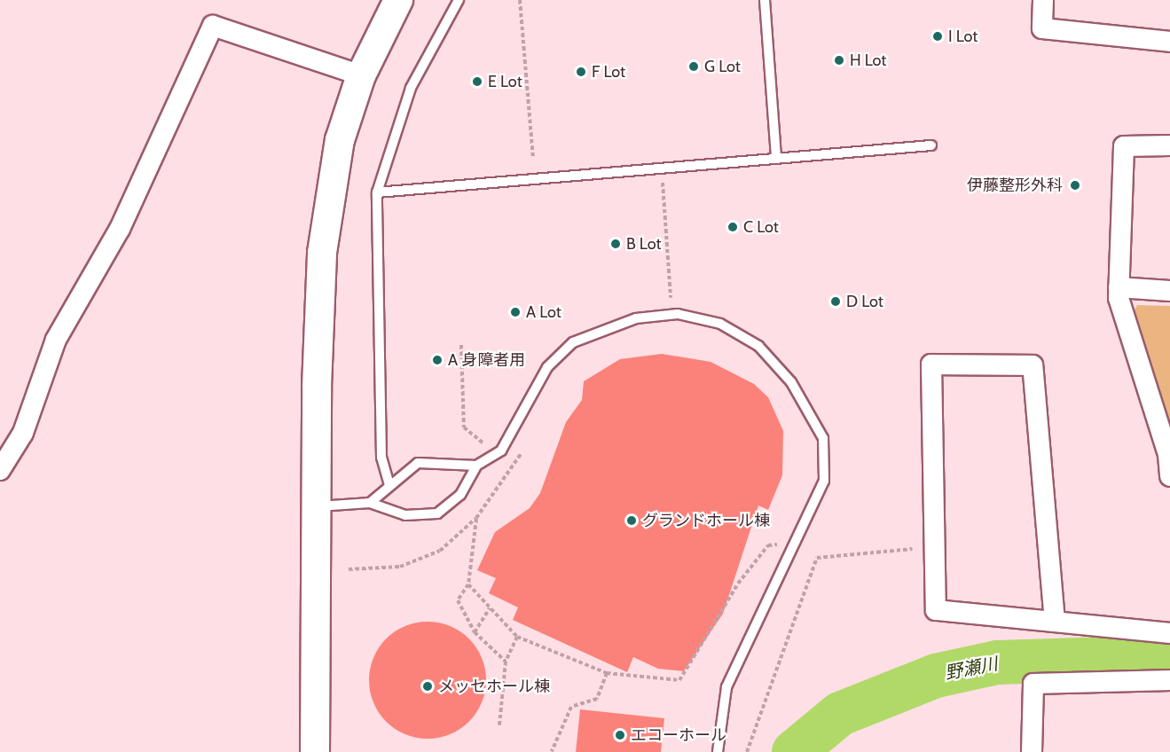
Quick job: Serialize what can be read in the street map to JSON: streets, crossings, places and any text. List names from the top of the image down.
{
  "water": ["野瀬川"],
  "places": [
    "I Lot",
    "H Lot",
    "G Lot",
    "F Lot",
    "E Lot",
    "伊藤整形外科",
    "C Lot",
    "B Lot",
    "D Lot",
    "A Lot",
    "A 身障者用",
    "グランドホール棟",
    "メッセホール棟",
    "エコーホール"
  ]
}
